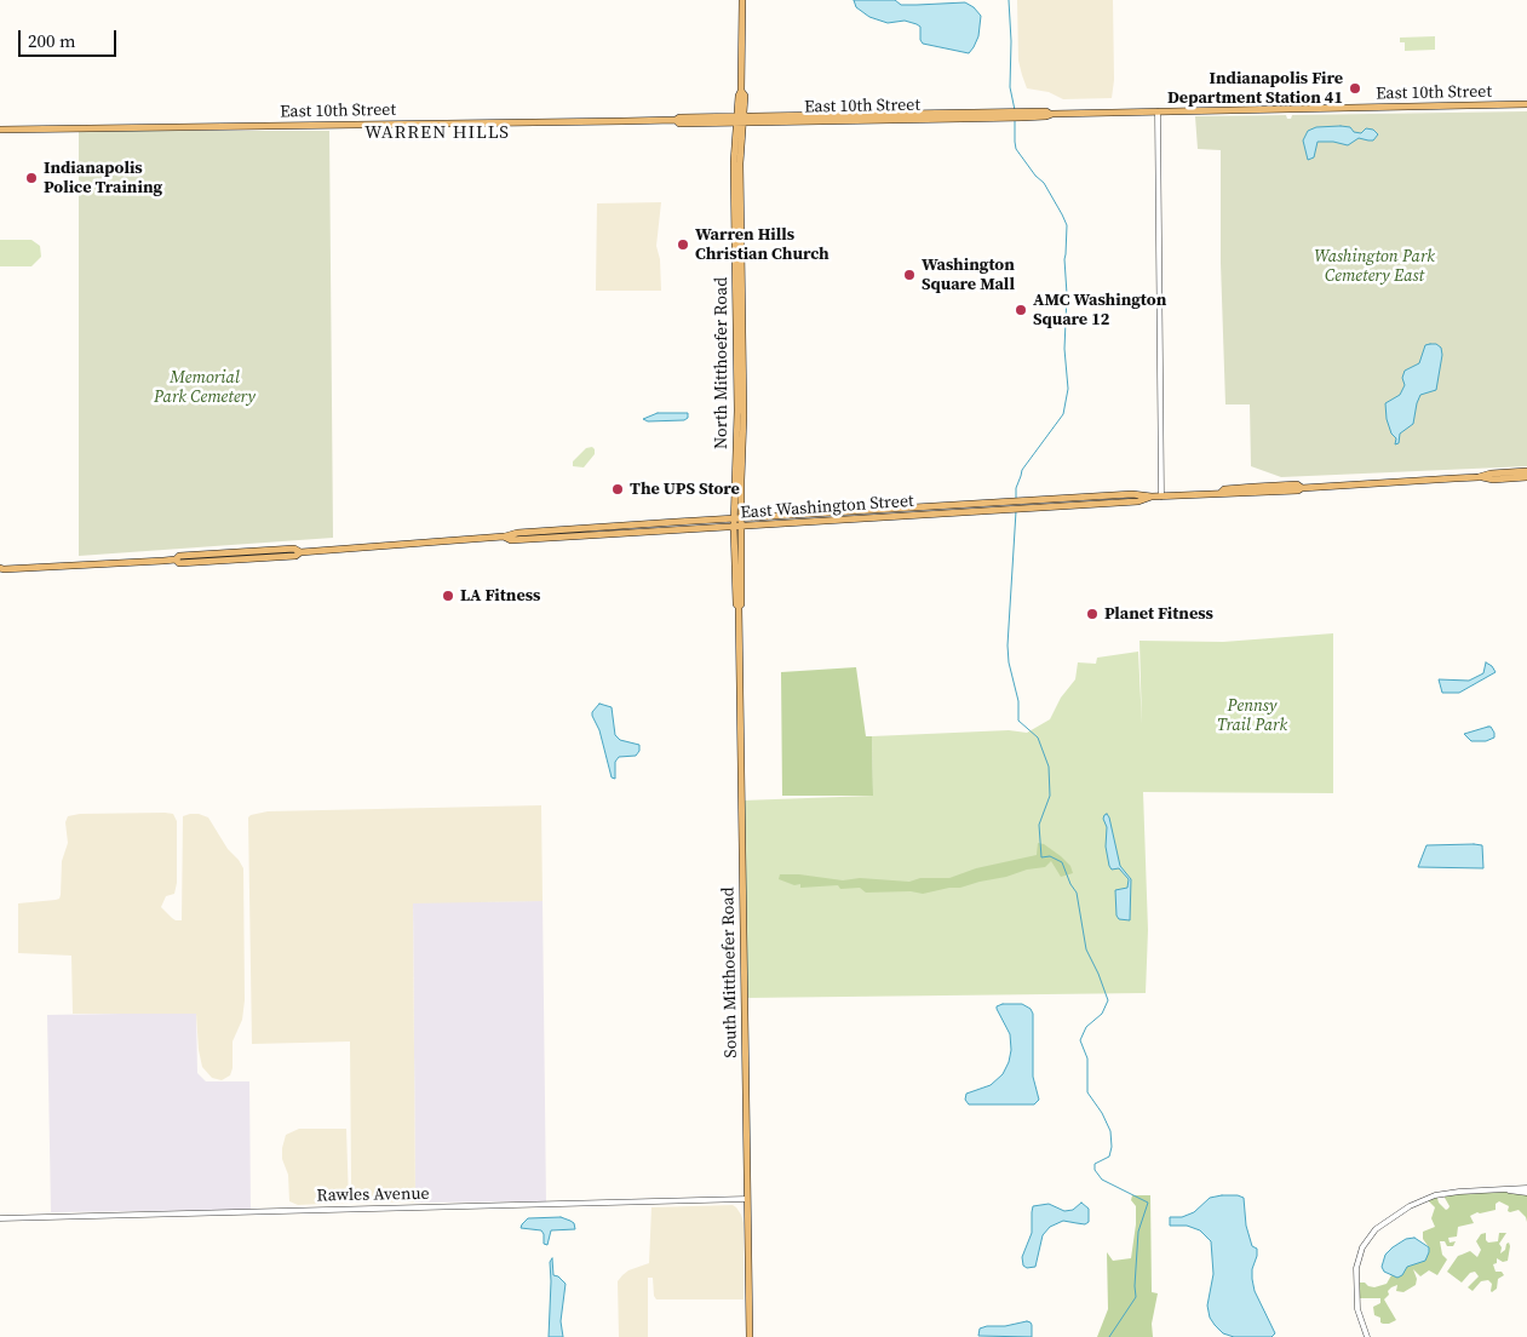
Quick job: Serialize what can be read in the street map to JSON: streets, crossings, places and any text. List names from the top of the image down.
{
  "streets": {
    "main road": [
      "East 10th Street",
      "North Mitthoefer Road",
      "East Washington Street",
      "South Mitthoefer Road"
    ],
    "street": ["Rawles Avenue"]
  },
  "crossings": [
    ["East 10th Street", "North Mitthoefer Road"],
    ["North Mitthoefer Road", "East Washington Street"],
    ["North Mitthoefer Road", "South Mitthoefer Road"],
    ["East Washington Street", "South Mitthoefer Road"],
    ["South Mitthoefer Road", "Rawles Avenue"]
  ],
  "districts": ["WARREN HILLS"],
  "parks": ["Washington Park Cemetery East", "Memorial Park Cemetery", "Pennsy Trail Park"],
  "places": [
    "Indianapolis Fire Department Station 41",
    "Indianapolis Police Training",
    "Warren Hills Christian Church",
    "Washington Square Mall",
    "AMC Washington Square 12",
    "The UPS Store",
    "LA Fitness",
    "Planet Fitness"
  ],
  "scale_bar": "200 m"
}
